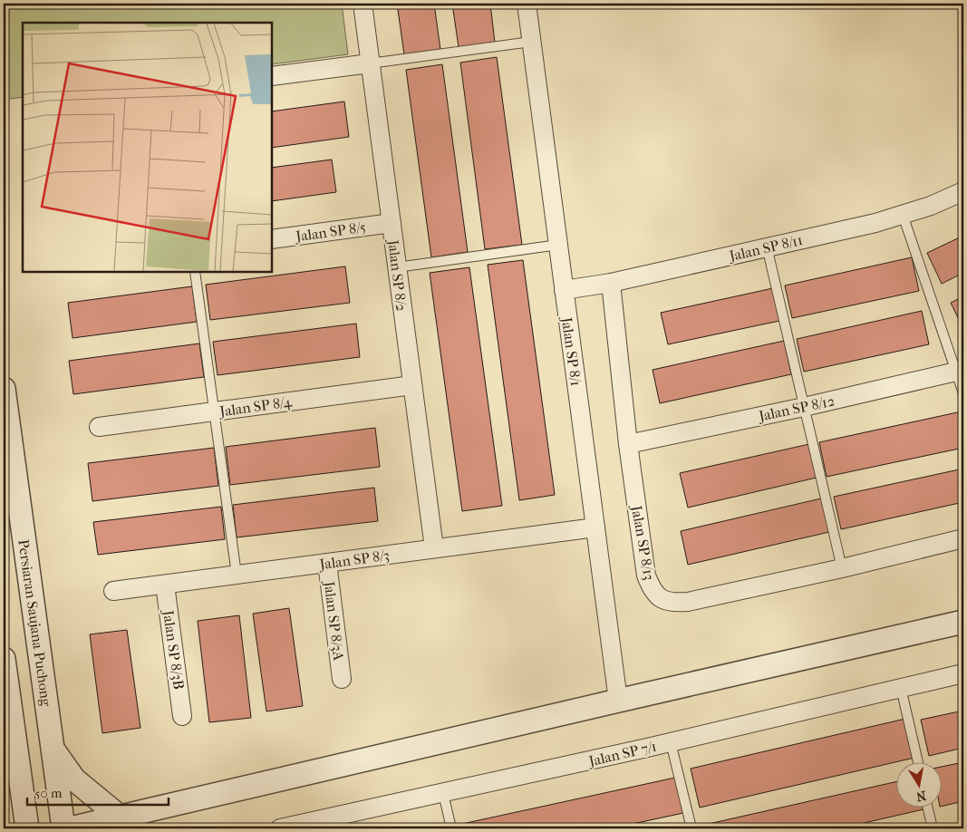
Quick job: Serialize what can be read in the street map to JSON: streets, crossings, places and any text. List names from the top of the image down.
{
  "streets": {
    "street": [
      "Jalan SP 8/5",
      "Jalan SP 8/11",
      "Jalan SP 8/2",
      "Jalan SP 8/1",
      "Jalan SP 8/4",
      "Jalan SP 8/12",
      "Jalan SP 8/13",
      "Jalan SP 8/3",
      "Jalan SP 8/3A",
      "Persiaran Saujana Puchong",
      "Jalan SP 8/3B",
      "Jalan SP 7/1"
    ]
  },
  "crossings": [
    ["Jalan SP 8/5", "Jalan SP 8/2"],
    ["Jalan SP 8/11", "Jalan SP 8/1"],
    ["Jalan SP 8/11", "Jalan SP 8/13"],
    ["Jalan SP 8/2", "Jalan SP 8/4"],
    ["Jalan SP 8/2", "Jalan SP 8/3"],
    ["Jalan SP 8/1", "Jalan SP 8/3"],
    ["Jalan SP 8/12", "Jalan SP 8/13"],
    ["Jalan SP 8/3", "Jalan SP 8/3A"],
    ["Jalan SP 8/3", "Jalan SP 8/3B"]
  ],
  "scale_bar": "50 m",
  "north": "bottom"
}
